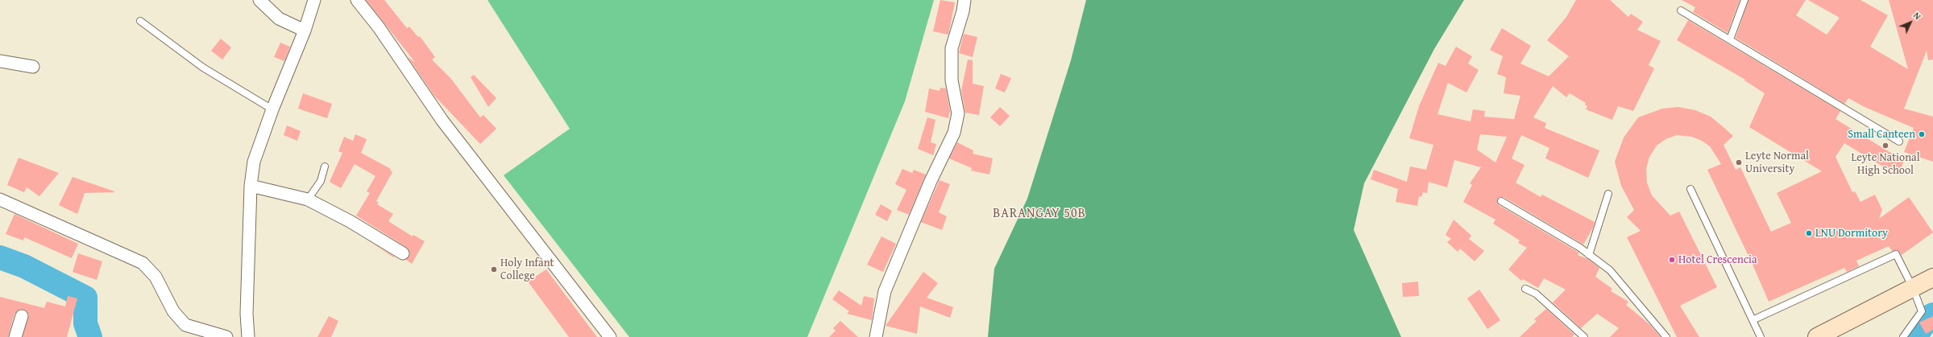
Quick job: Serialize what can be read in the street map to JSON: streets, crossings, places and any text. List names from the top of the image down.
{
  "districts": ["BARANGAY 50B"],
  "places": [
    "Small Canteen",
    "Leyte National High School",
    "Leyte Normal University",
    "LNU Dormitory",
    "Hotel Crescencia",
    "Holy Infant College"
  ],
  "north": "top right"
}
